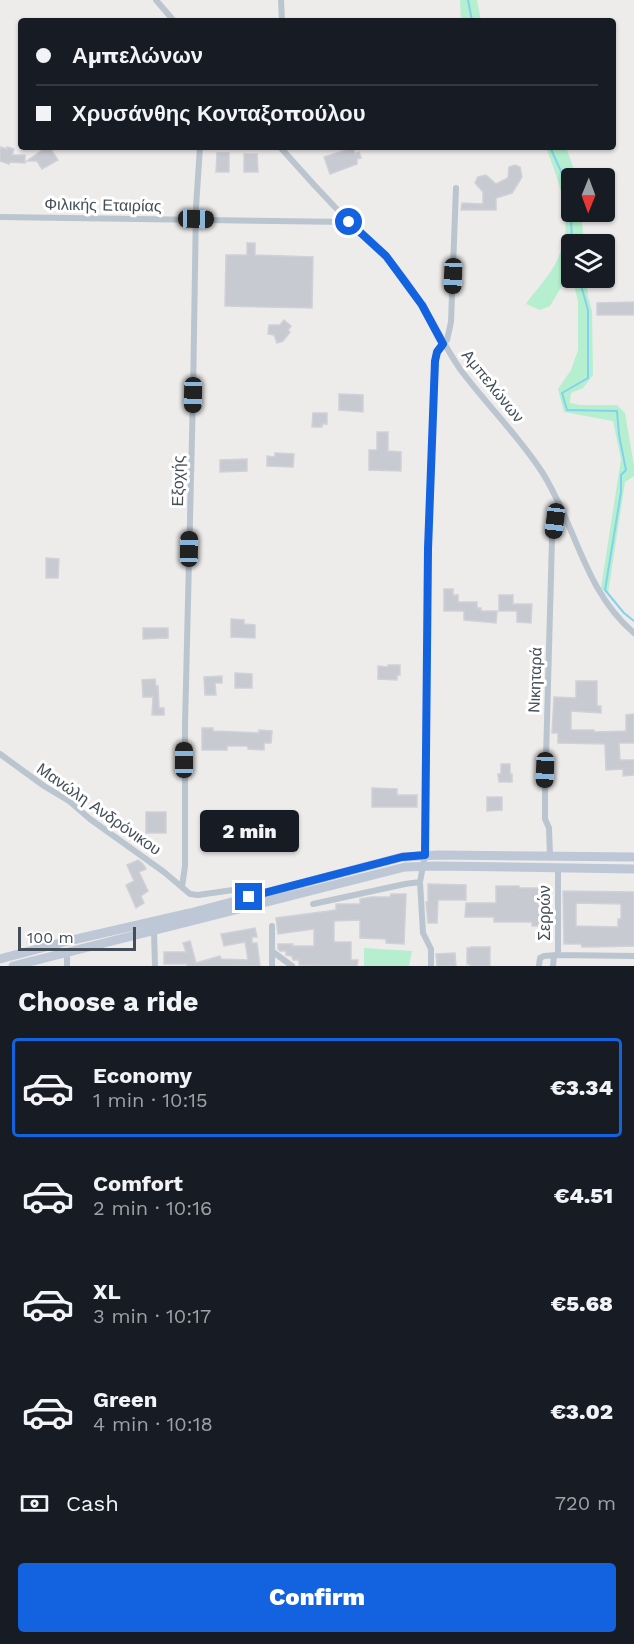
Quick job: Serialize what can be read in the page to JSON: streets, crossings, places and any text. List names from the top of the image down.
{
  "streets": {
    "street": [
      "Φιλικής Εταιρίας",
      "Αμπελώνων",
      "Εξοχής",
      "Νικηταρά",
      "Μανώλη Ανδρόνικου",
      "Σερρών"
    ]
  },
  "crossings": [
    ["Φιλικής Εταιρίας", "Αμπελώνων"],
    ["Φιλικής Εταιρίας", "Εξοχής"],
    ["Αμπελώνων", "Νικηταρά"],
    ["Εξοχής", "Μανώλη Ανδρόνικου"]
  ],
  "scale_bar": "100 m",
  "north": "bottom",
  "page": {
    "banner": ["Αμπελώνων", "Χρυσάνθης Κονταξοπούλου"],
    "bubble": "2 min",
    "scale": "100 m",
    "heading": "Choose a ride",
    "list": [
      {
        "name": "Economy",
        "note": "1 min · 10:15",
        "value": "€3.34"
      },
      {
        "name": "Comfort",
        "note": "2 min · 10:16",
        "value": "€4.51"
      },
      {
        "name": "XL",
        "note": "3 min · 10:17",
        "value": "€5.68"
      },
      {
        "name": "Green",
        "note": "4 min · 10:18",
        "value": "€3.02"
      }
    ],
    "pay": ["Cash", "720 m"],
    "buttons": "Confirm"
  }
}
